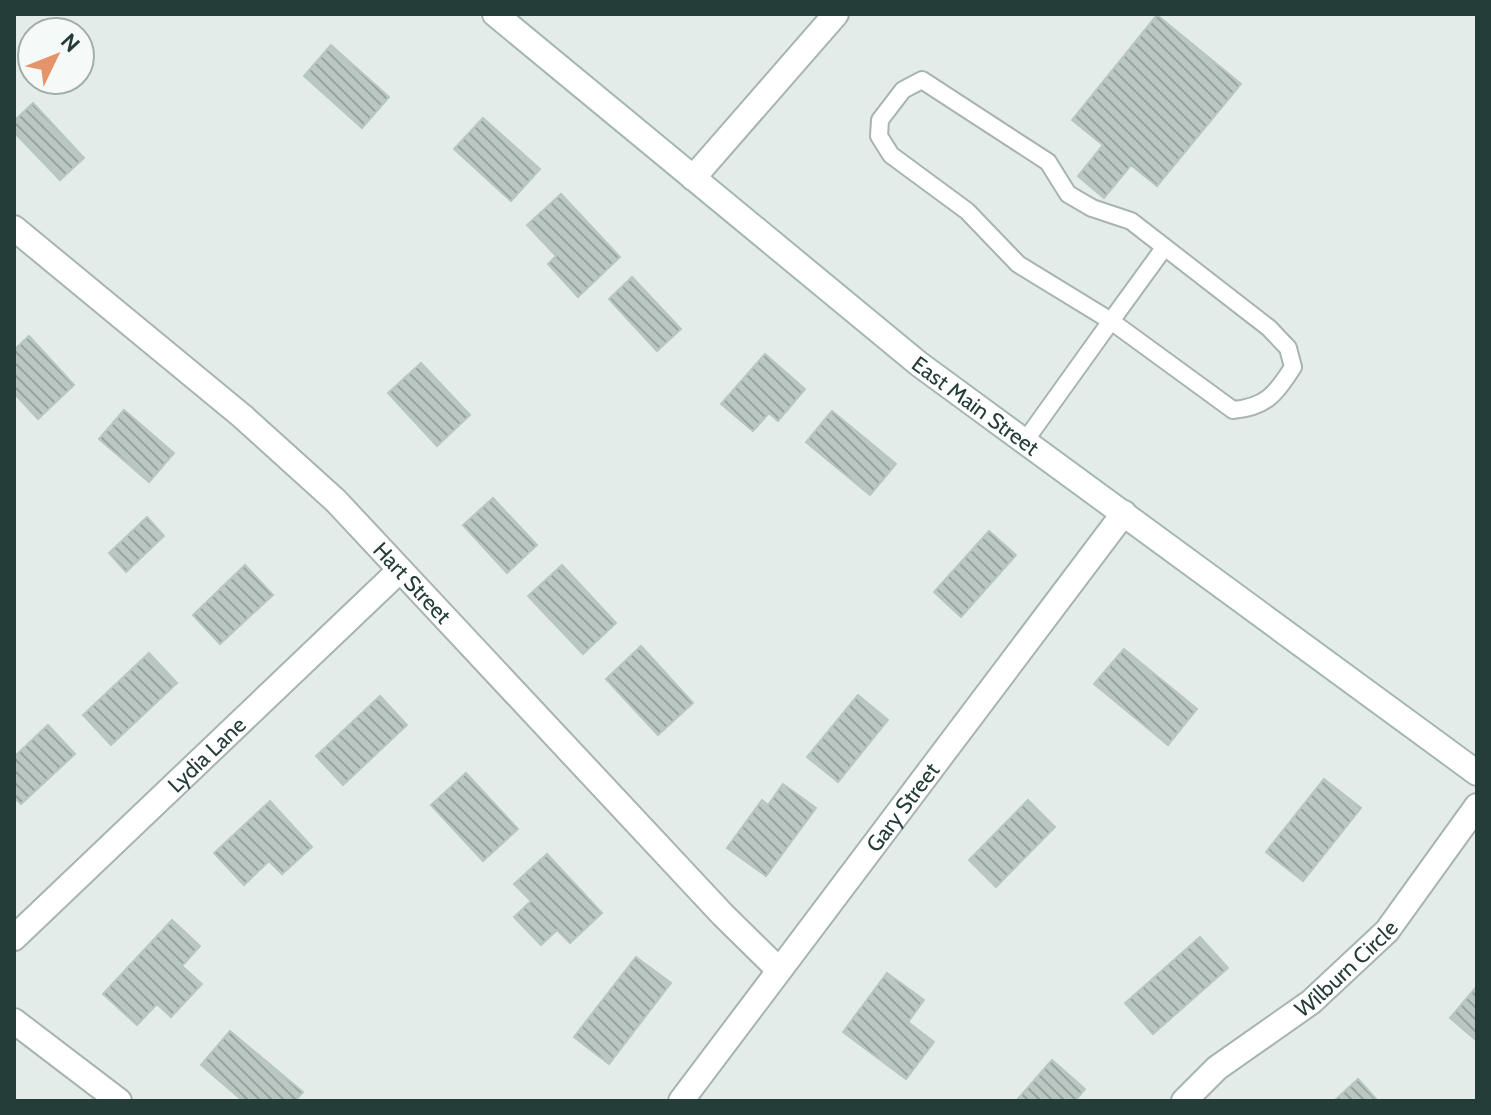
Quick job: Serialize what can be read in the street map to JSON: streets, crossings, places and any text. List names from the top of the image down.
{
  "streets": {
    "street": [
      "East Main Street",
      "Hart Street",
      "Lydia Lane",
      "Gary Street",
      "Wilburn Circle"
    ]
  },
  "crossings": [
    ["East Main Street", "Gary Street"],
    ["Hart Street", "Lydia Lane"],
    ["Hart Street", "Gary Street"]
  ],
  "north": "top right"
}
